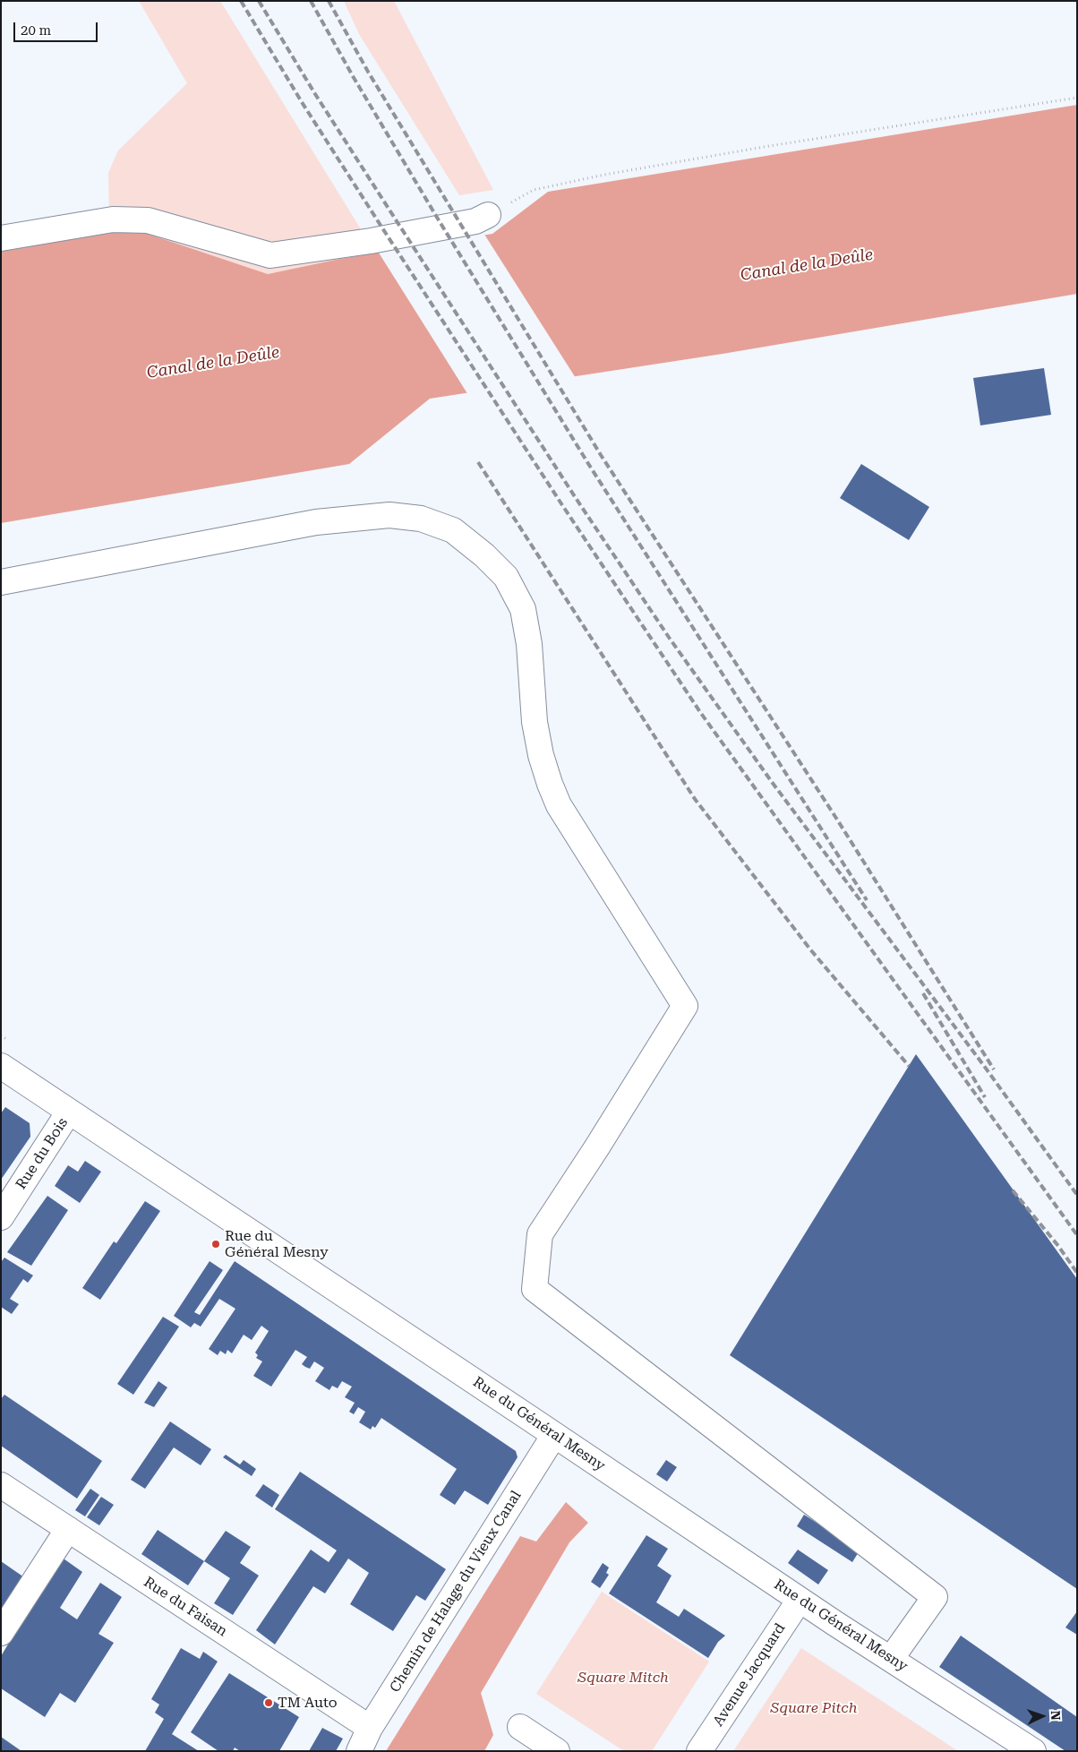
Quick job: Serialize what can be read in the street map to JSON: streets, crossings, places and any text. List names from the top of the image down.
{
  "streets": {
    "street": [
      "Rue du Bois",
      "Rue du Général Mesny",
      "Chemin de Halage du Vieux Canal",
      "Rue du Faisan",
      "Avenue Jacquard"
    ]
  },
  "crossings": [
    ["Rue du Bois", "Rue du Général Mesny"],
    ["Rue du Général Mesny", "Chemin de Halage du Vieux Canal"],
    ["Rue du Général Mesny", "Avenue Jacquard"],
    ["Chemin de Halage du Vieux Canal", "Rue du Faisan"]
  ],
  "water": ["Canal de la Deûle"],
  "parks": ["Square Mitch", "Square Pitch"],
  "places": ["Rue du Général Mesny", "TM Auto"],
  "scale_bar": "20 m",
  "north": "right"
}
